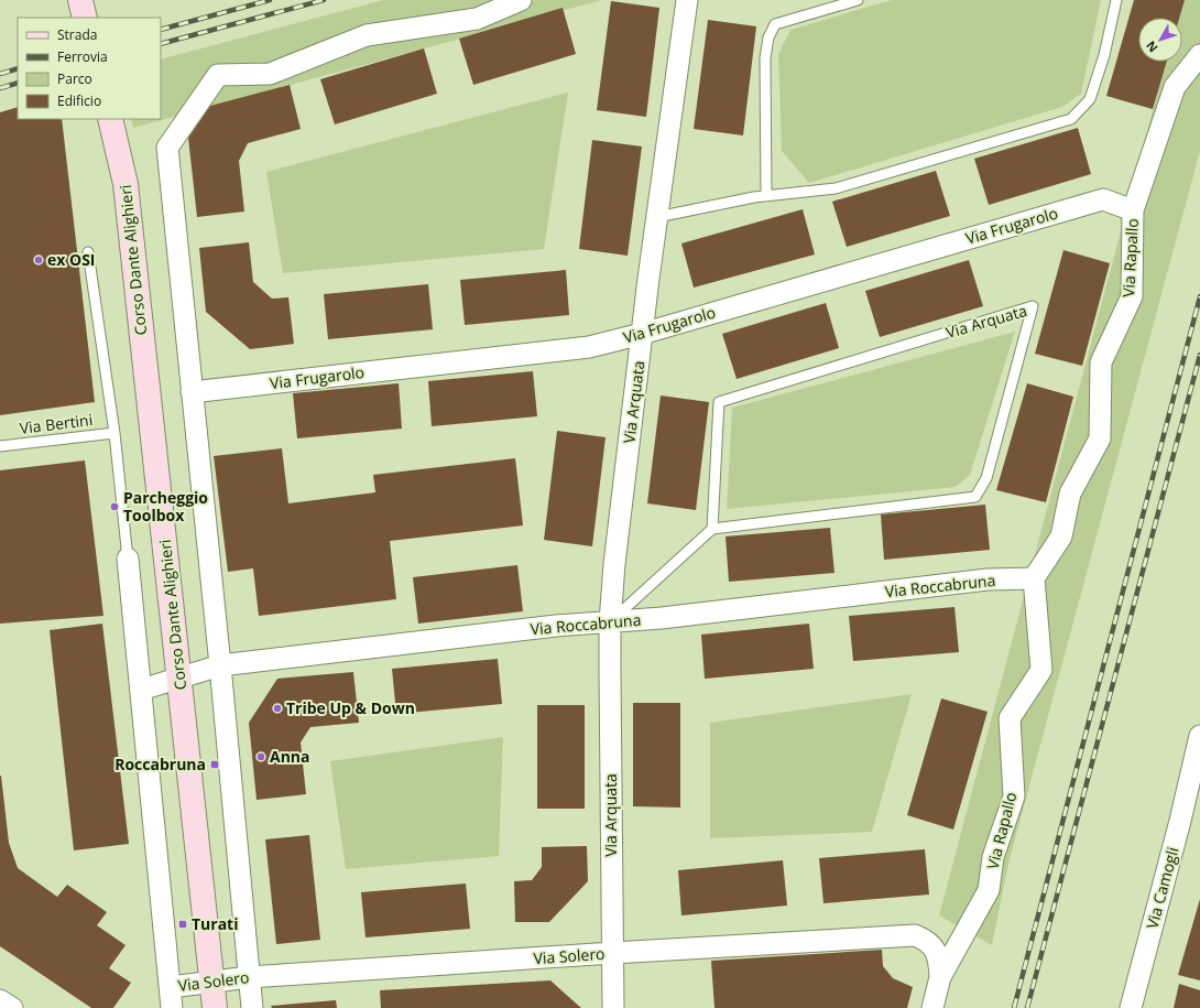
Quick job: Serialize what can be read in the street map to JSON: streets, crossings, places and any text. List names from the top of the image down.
{
  "streets": {
    "street": [
      "Via Frugarolo",
      "Via Rapallo",
      "Corso Dante Alighieri",
      "Via Arquata",
      "Via Roccabruna",
      "Via Camogli",
      "Via Solero"
    ],
    "lane": ["Via Bertini"]
  },
  "crossings": [
    ["Via Frugarolo", "Via Rapallo"],
    ["Via Frugarolo", "Via Arquata"],
    ["Via Rapallo", "Via Roccabruna"],
    ["Via Rapallo", "Via Solero"],
    ["Corso Dante Alighieri", "Via Roccabruna"],
    ["Corso Dante Alighieri", "Via Solero"],
    ["Via Arquata", "Via Roccabruna"],
    ["Via Arquata", "Via Solero"]
  ],
  "places": {
    "other": [
      "ex OSI",
      "Parcheggio Toolbox",
      "Tribe Up & Down",
      "Anna"
    ],
    "transit": ["Roccabruna", "Turati"]
  },
  "legend": [
    "Strada",
    "Ferrovia",
    "Parco",
    "Edificio"
  ],
  "north": "bottom left"
}
